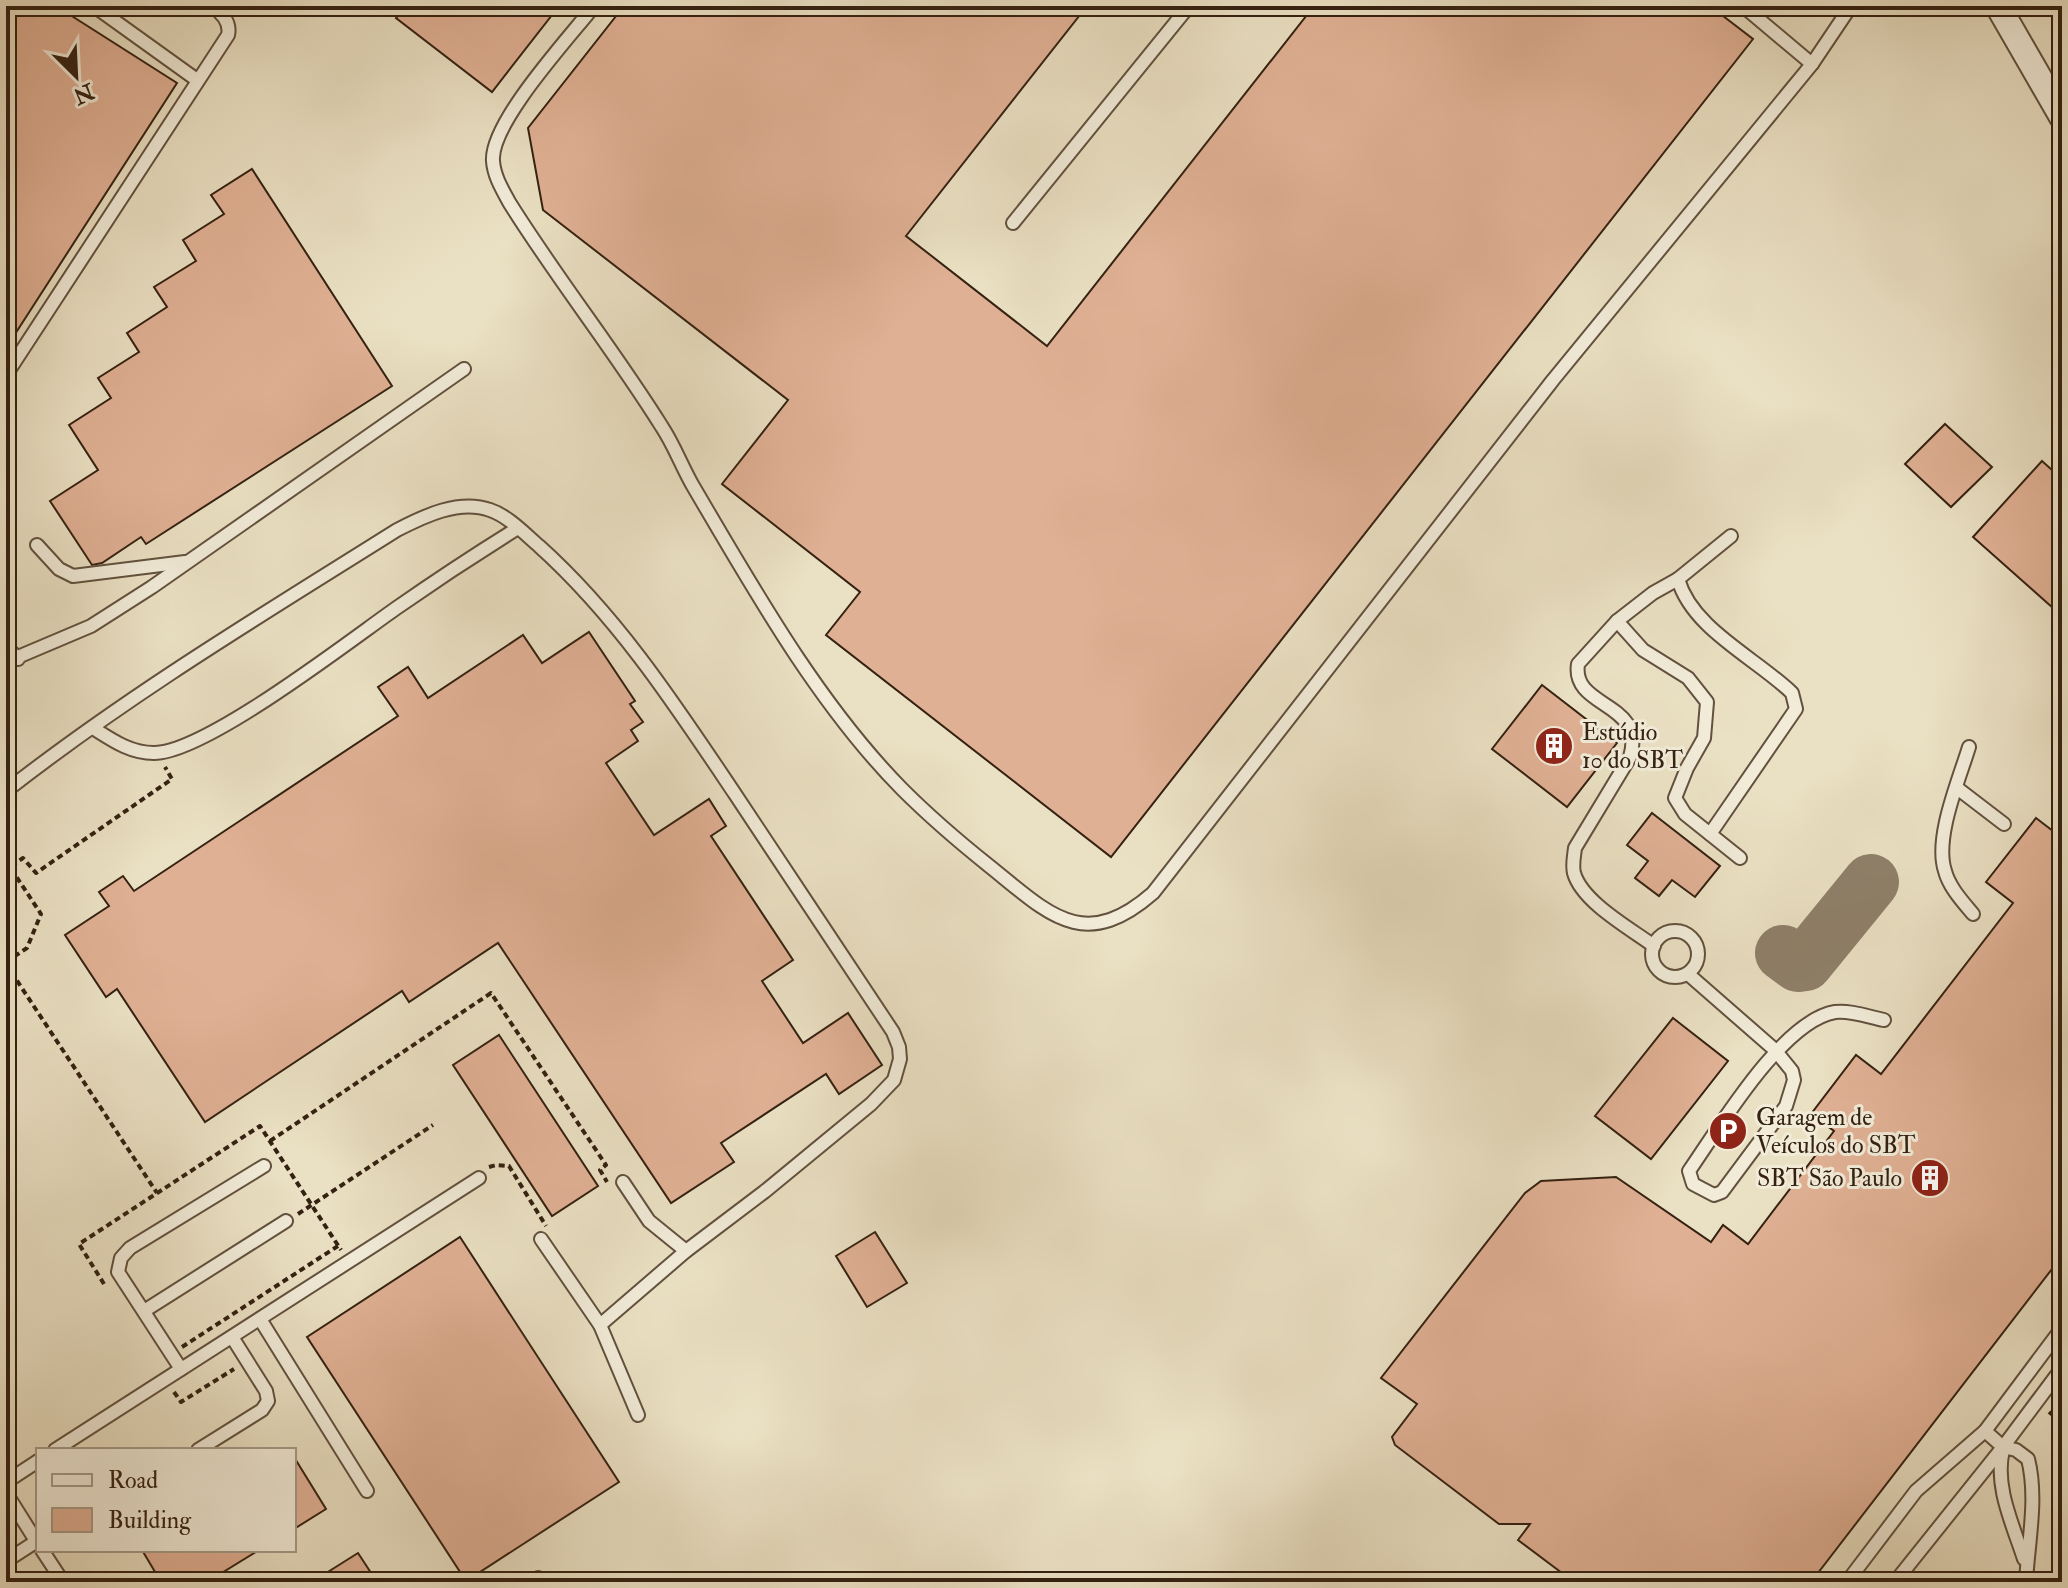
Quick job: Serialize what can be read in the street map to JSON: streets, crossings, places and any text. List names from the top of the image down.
{
  "places": {
    "building": ["Estúdio 10 do SBT", "SBT São Paulo"],
    "parking": ["Garagem de Veículos do SBT"]
  },
  "legend": ["Road", "Building"],
  "north": "bottom right"
}
